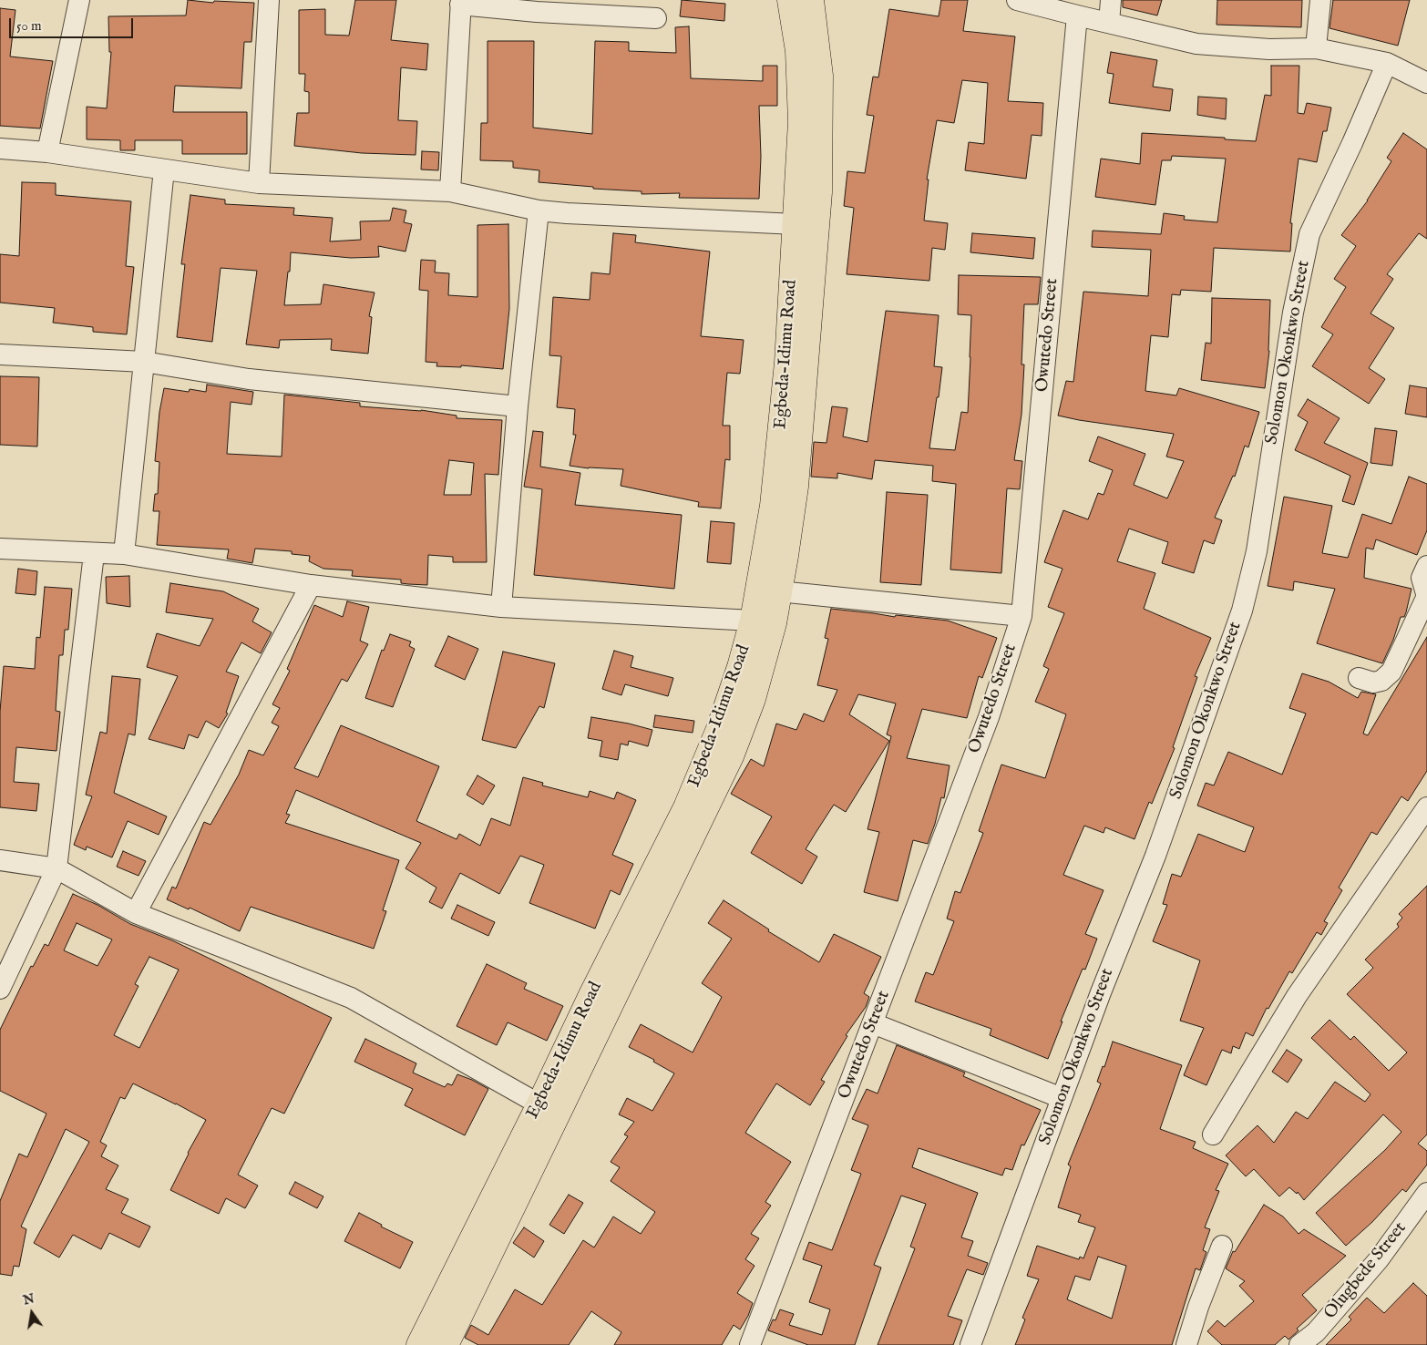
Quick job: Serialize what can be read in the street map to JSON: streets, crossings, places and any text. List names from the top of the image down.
{
  "streets": {
    "main road": ["Egbeda-Idimu Road"],
    "street": ["Owutedo Street", "Solomon Okonkwo Street", "Olugbede Street"]
  },
  "scale_bar": "50 m",
  "north": "top"
}
